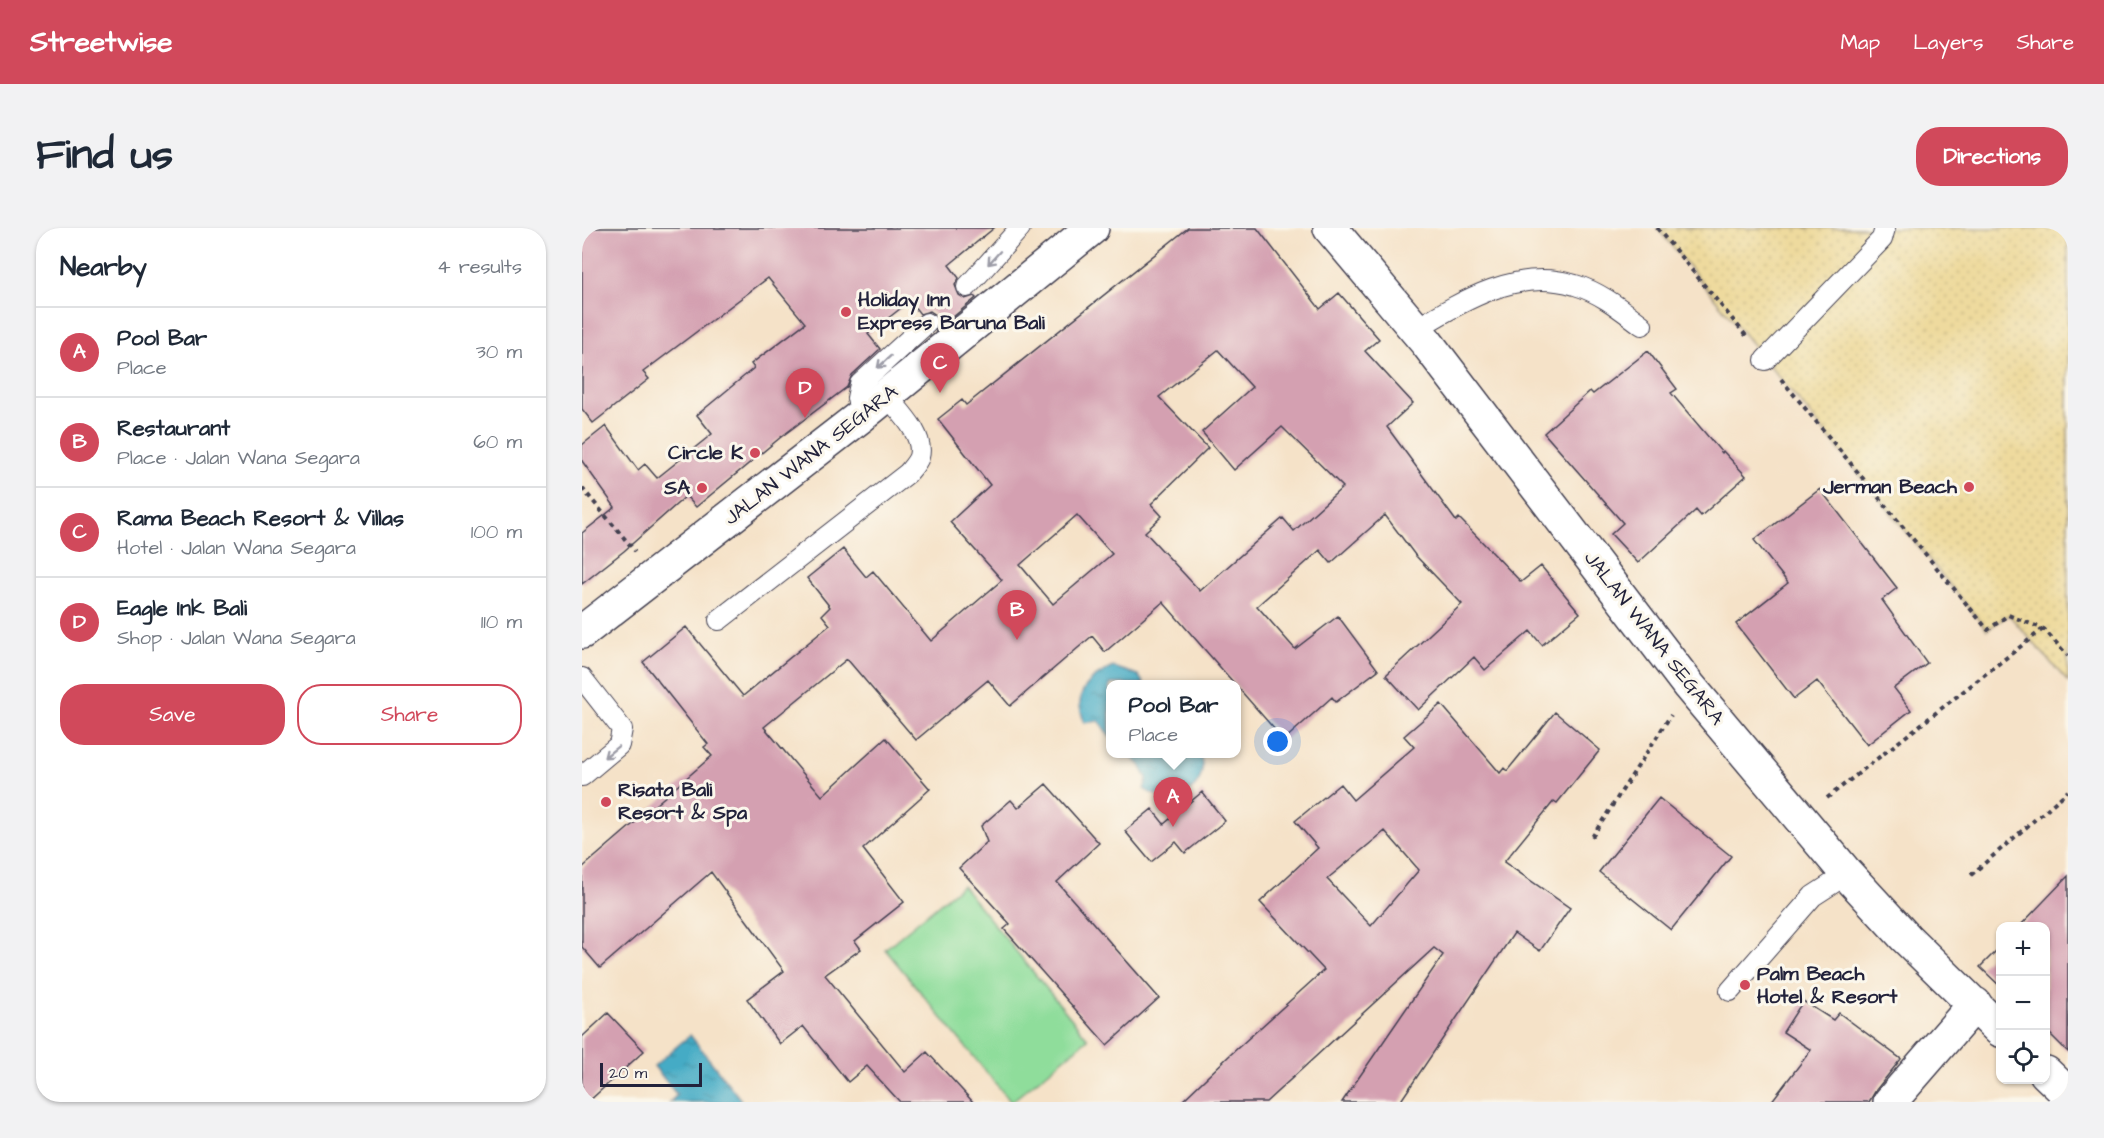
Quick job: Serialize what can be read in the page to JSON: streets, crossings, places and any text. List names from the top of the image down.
{
  "streets": {
    "street": ["JALAN WANA SEGARA"]
  },
  "places": [
    "Holiday Inn Express Baruna Bali",
    "Circle K",
    "Jerman Beach",
    "SA",
    "Risata Bali Resort & Spa",
    "Palm Beach Hotel & Resort"
  ],
  "scale_bar": "20 m",
  "page": {
    "header": "Streetwise",
    "nav": ["Map", "Layers", "Share"],
    "title": "Find us",
    "buttons": [
      "Directions",
      ["Save", "Share"]
    ],
    "heading": ["Nearby", "4 results"],
    "list": [
      {
        "mark": "A",
        "name": "Pool Bar",
        "note": "Place",
        "value": "30 m"
      },
      {
        "mark": "B",
        "name": "Restaurant",
        "note": "Place · Jalan Wana Segara",
        "value": "60 m"
      },
      {
        "mark": "C",
        "name": "Rama Beach Resort & Villas",
        "note": "Hotel · Jalan Wana Segara",
        "value": "100 m"
      },
      {
        "mark": "D",
        "name": "Eagle Ink Bali",
        "note": "Shop · Jalan Wana Segara",
        "value": "110 m"
      }
    ],
    "pins": [
      "C",
      "D",
      "B",
      "A"
    ],
    "popup": ["Pool Bar", "Place"],
    "map_buttons": ["+", "−"],
    "scale": "20 m"
  }
}
